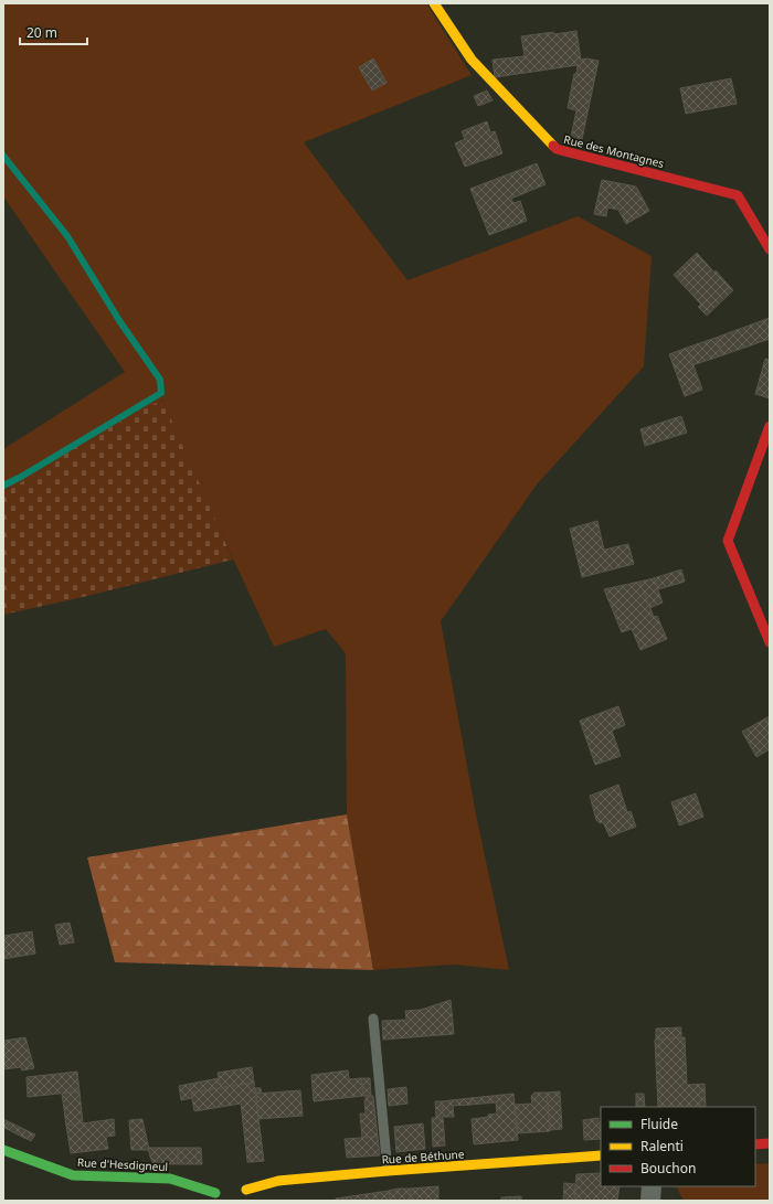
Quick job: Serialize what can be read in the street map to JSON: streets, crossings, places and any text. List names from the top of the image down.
{
  "streets": {
    "street": ["Rue des Montagnes", "Rue de Béthune", "Rue d'Hesdigneul"]
  },
  "legend": ["Fluide", "Ralenti", "Bouchon"],
  "scale_bar": "20 m"
}
